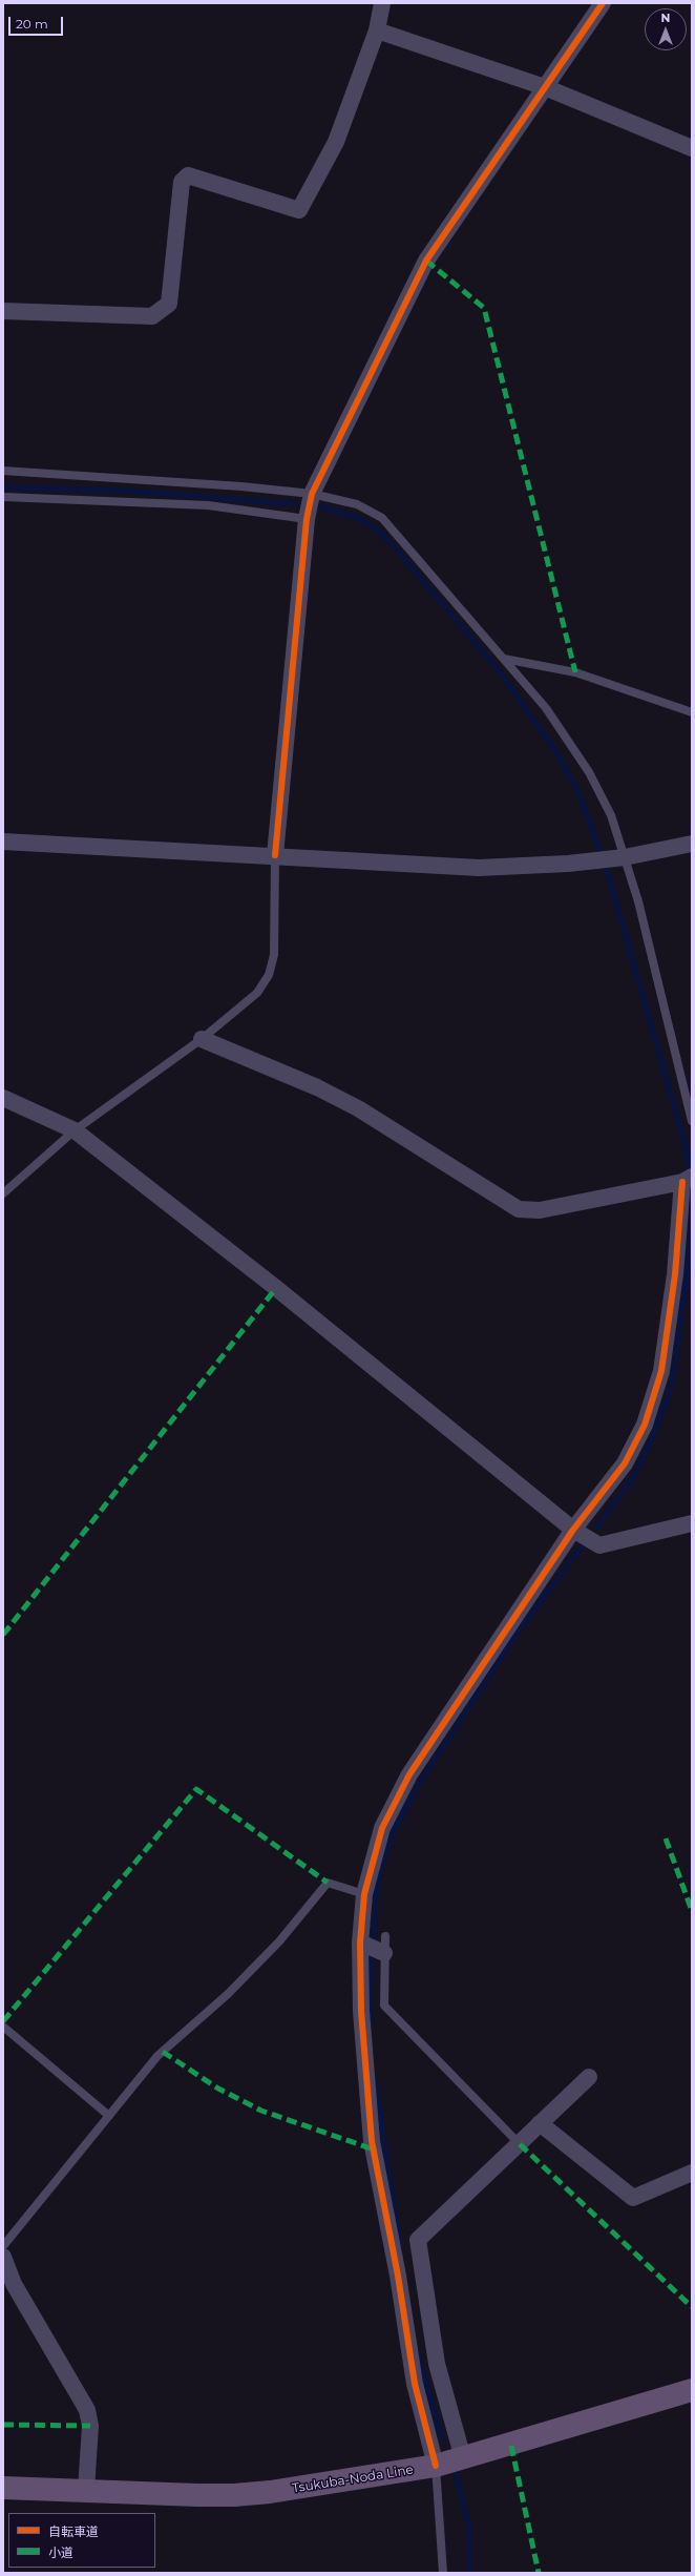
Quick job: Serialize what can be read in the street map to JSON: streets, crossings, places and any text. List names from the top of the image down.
{
  "streets": {
    "main road": ["Tsukuba-Noda Line"]
  },
  "legend": ["自転車道", "小道"],
  "scale_bar": "20 m",
  "north": "top"
}
